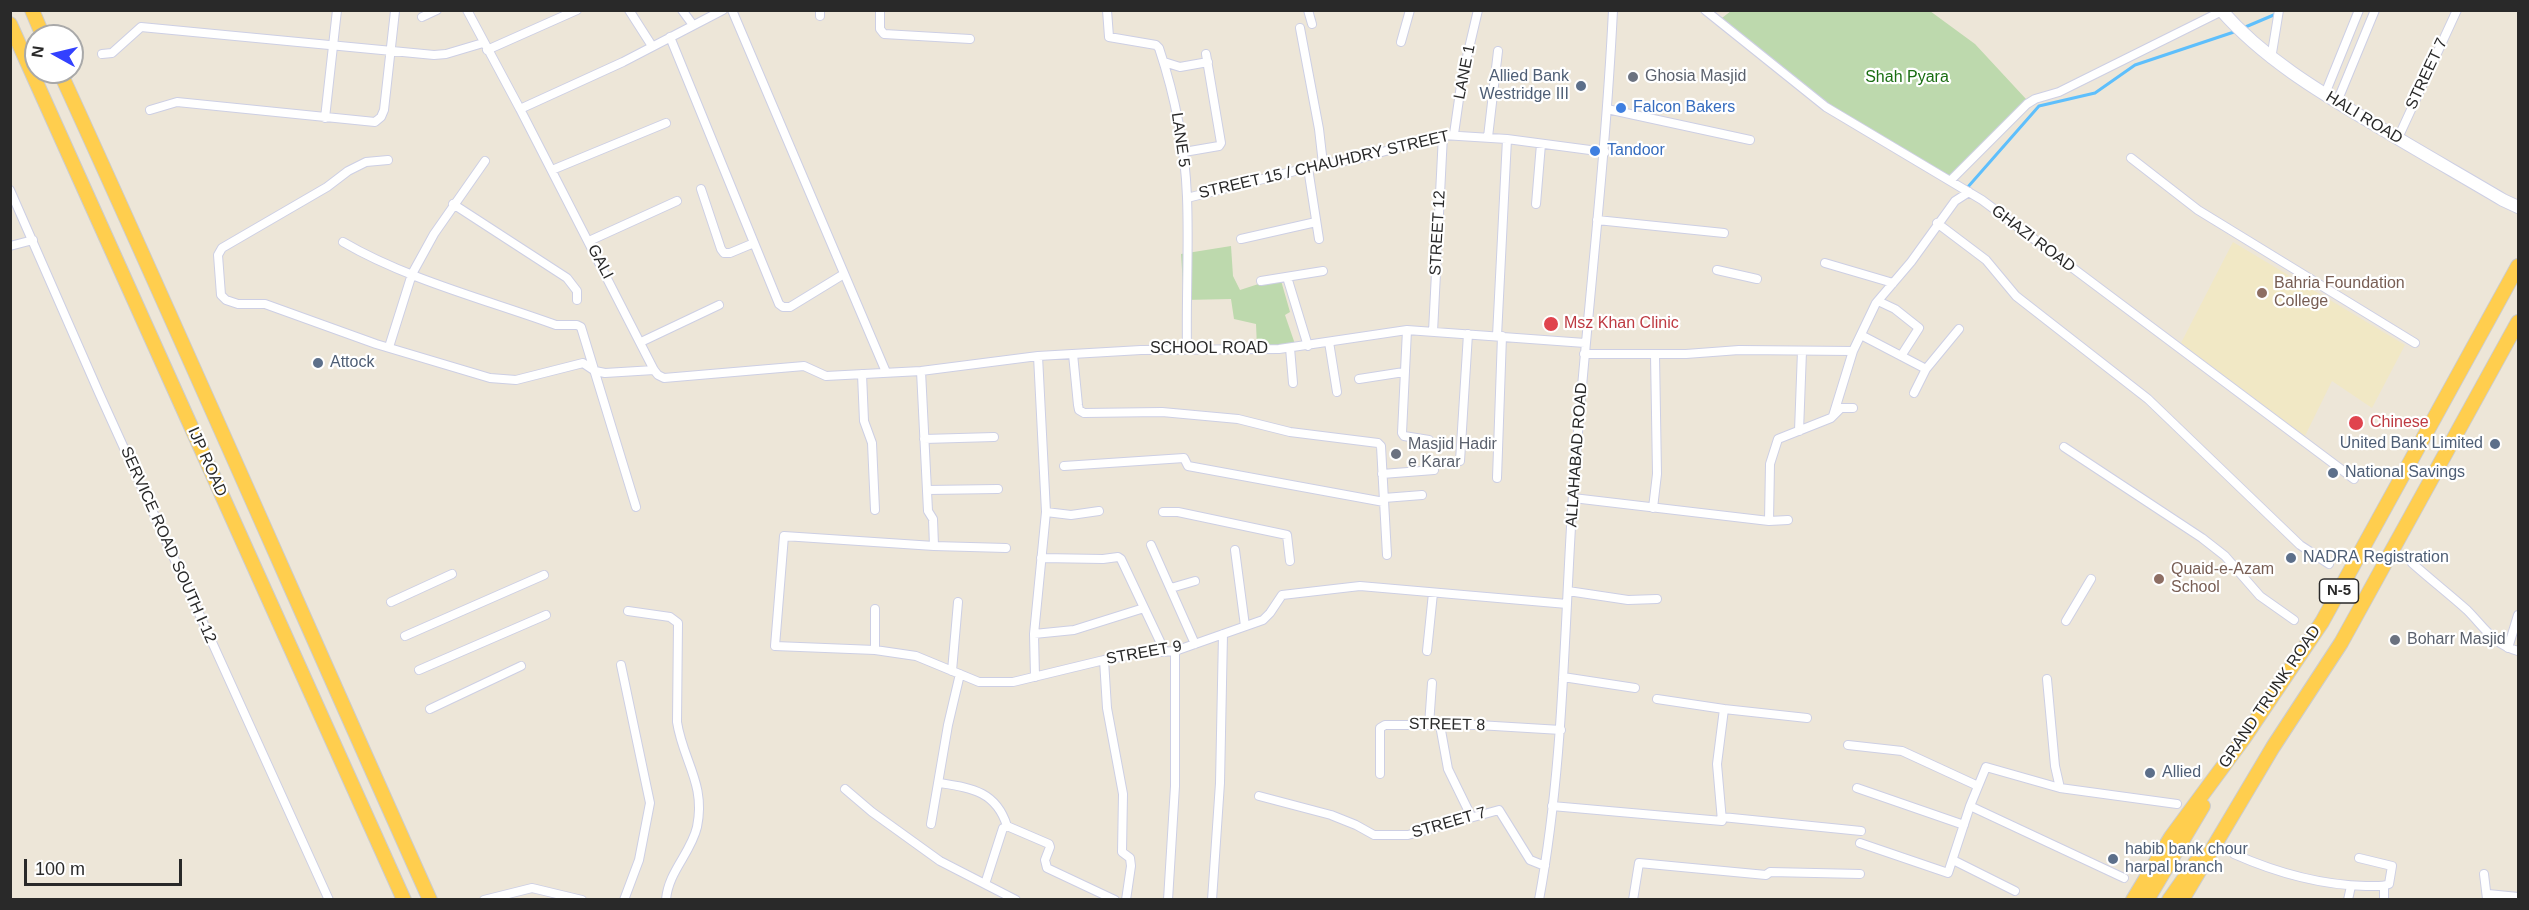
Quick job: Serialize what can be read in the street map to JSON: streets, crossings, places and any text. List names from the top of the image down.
{
  "streets": {
    "highway": ["IJP ROAD", "N-5", "GRAND TRUNK ROAD"],
    "main road": ["HALI ROAD"],
    "street": [
      "LANE 1",
      "STREET 7",
      "LANE 5",
      "STREET 15 / CHAUHDRY STREET",
      "STREET 12",
      "GHAZI ROAD",
      "GALI",
      "SCHOOL ROAD",
      "ALLAHABAD ROAD",
      "SERVICE ROAD SOUTH I-12",
      "STREET 9",
      "STREET 8"
    ]
  },
  "crossings": [
    ["LANE 1", "STREET 15 / CHAUHDRY STREET"],
    ["STREET 7", "HALI ROAD"],
    ["STREET 7", "ALLAHABAD ROAD"],
    ["LANE 5", "STREET 15 / CHAUHDRY STREET"],
    ["LANE 5", "SCHOOL ROAD"],
    ["STREET 15 / CHAUHDRY STREET", "STREET 12"],
    ["STREET 15 / CHAUHDRY STREET", "ALLAHABAD ROAD"],
    ["STREET 12", "SCHOOL ROAD"],
    ["GALI", "SCHOOL ROAD"],
    ["SCHOOL ROAD", "ALLAHABAD ROAD"],
    ["ALLAHABAD ROAD", "STREET 9"],
    ["ALLAHABAD ROAD", "STREET 8"]
  ],
  "parks": ["Shah Pyara"],
  "places": [
    "Ghosia Masjid",
    "Allied Bank Westridge III",
    "Falcon Bakers",
    "Tandoor",
    "Bahria Foundation College",
    "Msz Khan Clinic",
    "Attock",
    "Chinese",
    "United Bank Limited",
    "Masjid Hadir e Karar",
    "National Savings",
    "NADRA Registration",
    "Quaid-e-Azam School",
    "Boharr Masjid",
    "Allied",
    "habib bank chour harpal branch"
  ],
  "scale_bar": "100 m",
  "north": "left"
}
